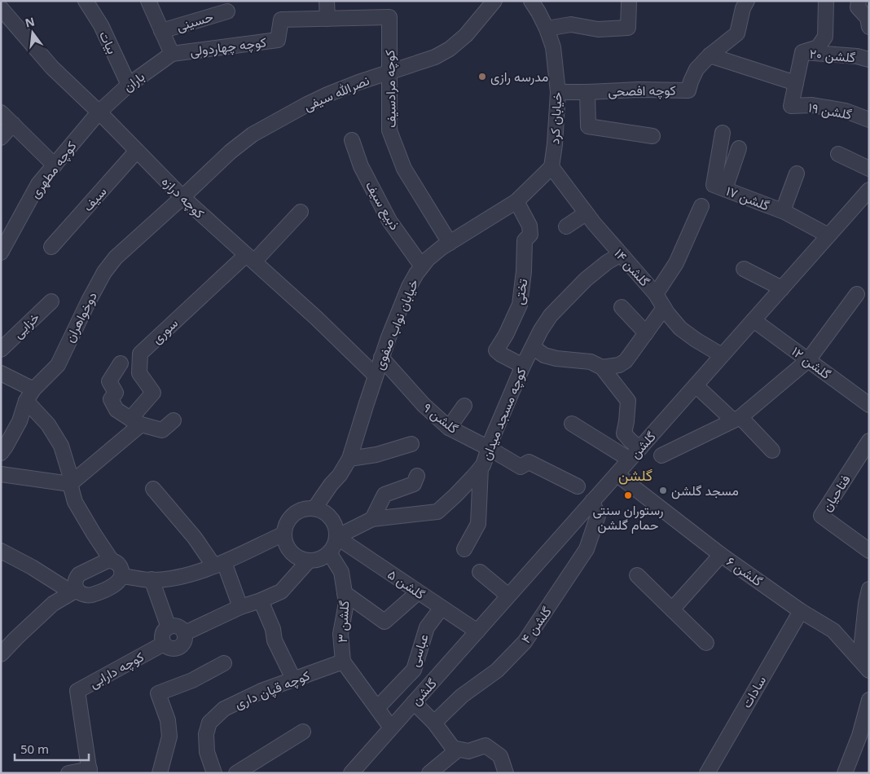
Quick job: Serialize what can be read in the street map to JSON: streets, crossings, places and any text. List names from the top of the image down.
{
  "streets": {
    "street": [
      "حسینی",
      "بیات",
      "کوچه چهاردولی",
      "گلشن ۲۰",
      "باران",
      "کوچه مرادسیف",
      "کوچه افصحی",
      "نصرالله سیفی",
      "گلشن ۱۹",
      "خیابان کرد",
      "کوچه مطهری",
      "کوچه درازه",
      "گلشن ۱۷",
      "سیف",
      "ذبیع سیف",
      "گلشن ۱۴",
      "تختی",
      "دوخواهران",
      "خیابان نواب صفوی",
      "خزایی",
      "سوری",
      "گلشن ۱۲",
      "کوچه مسجد میدان",
      "گلشن ۹",
      "گلشن",
      "فتاحیان",
      "گلشن ۶",
      "گلشن ۵",
      "گلشن ۳",
      "گلشن ۴",
      "عباسی",
      "کوچه دارابی",
      "کوچه قپان داری",
      "سادات"
    ]
  },
  "crossings": [
    ["بیات", "باران"],
    ["کوچه چهاردولی", "باران"],
    ["کوچه چهاردولی", "کوچه مرادسیف"],
    ["گلشن ۲۰", "گلشن ۱۹"],
    ["باران", "کوچه مطهری"],
    ["باران", "کوچه درازه"],
    ["کوچه مرادسیف", "نصرالله سیفی"],
    ["کوچه مرادسیف", "خیابان نواب صفوی"],
    ["کوچه افصحی", "خیابان کرد"],
    ["نصرالله سیفی", "کوچه درازه"],
    ["نصرالله سیفی", "دوخواهران"],
    ["خیابان کرد", "گلشن ۱۴"],
    ["خیابان کرد", "خیابان نواب صفوی"],
    ["کوچه مطهری", "کوچه درازه"],
    ["کوچه درازه", "سیف"],
    ["کوچه درازه", "دوخواهران"],
    ["کوچه درازه", "خیابان نواب صفوی"],
    ["کوچه درازه", "سوری"],
    ["گلشن ۱۷", "گلشن"],
    ["ذبیع سیف", "خیابان نواب صفوی"],
    ["گلشن ۱۴", "خیابان نواب صفوی"],
    ["گلشن ۱۴", "کوچه مسجد میدان"],
    ["گلشن ۱۴", "گلشن"],
    ["تختی", "خیابان نواب صفوی"],
    ["تختی", "کوچه مسجد میدان"],
    ["خیابان نواب صفوی", "کوچه مسجد میدان"],
    ["خیابان نواب صفوی", "گلشن ۹"],
    ["خیابان نواب صفوی", "گلشن ۵"],
    ["خیابان نواب صفوی", "گلشن ۳"],
    ["گلشن ۱۲", "گلشن"],
    ["کوچه مسجد میدان", "گلشن ۹"],
    ["کوچه مسجد میدان", "گلشن ۵"],
    ["کوچه مسجد میدان", "گلشن ۳"],
    ["گلشن", "گلشن ۶"],
    ["گلشن", "گلشن ۵"],
    ["گلشن", "گلشن ۳"],
    ["گلشن", "گلشن ۴"],
    ["گلشن ۶", "سادات"],
    ["گلشن ۵", "گلشن ۳"],
    ["گلشن ۵", "عباسی"],
    ["گلشن ۳", "عباسی"],
    ["گلشن ۳", "کوچه قپان داری"]
  ],
  "districts": ["گلشن"],
  "places": ["مدرسه رازی", "مسجد گلشن", "رستوران سنتی حمام گلشن"],
  "scale_bar": "50 m",
  "north": "top"
}
